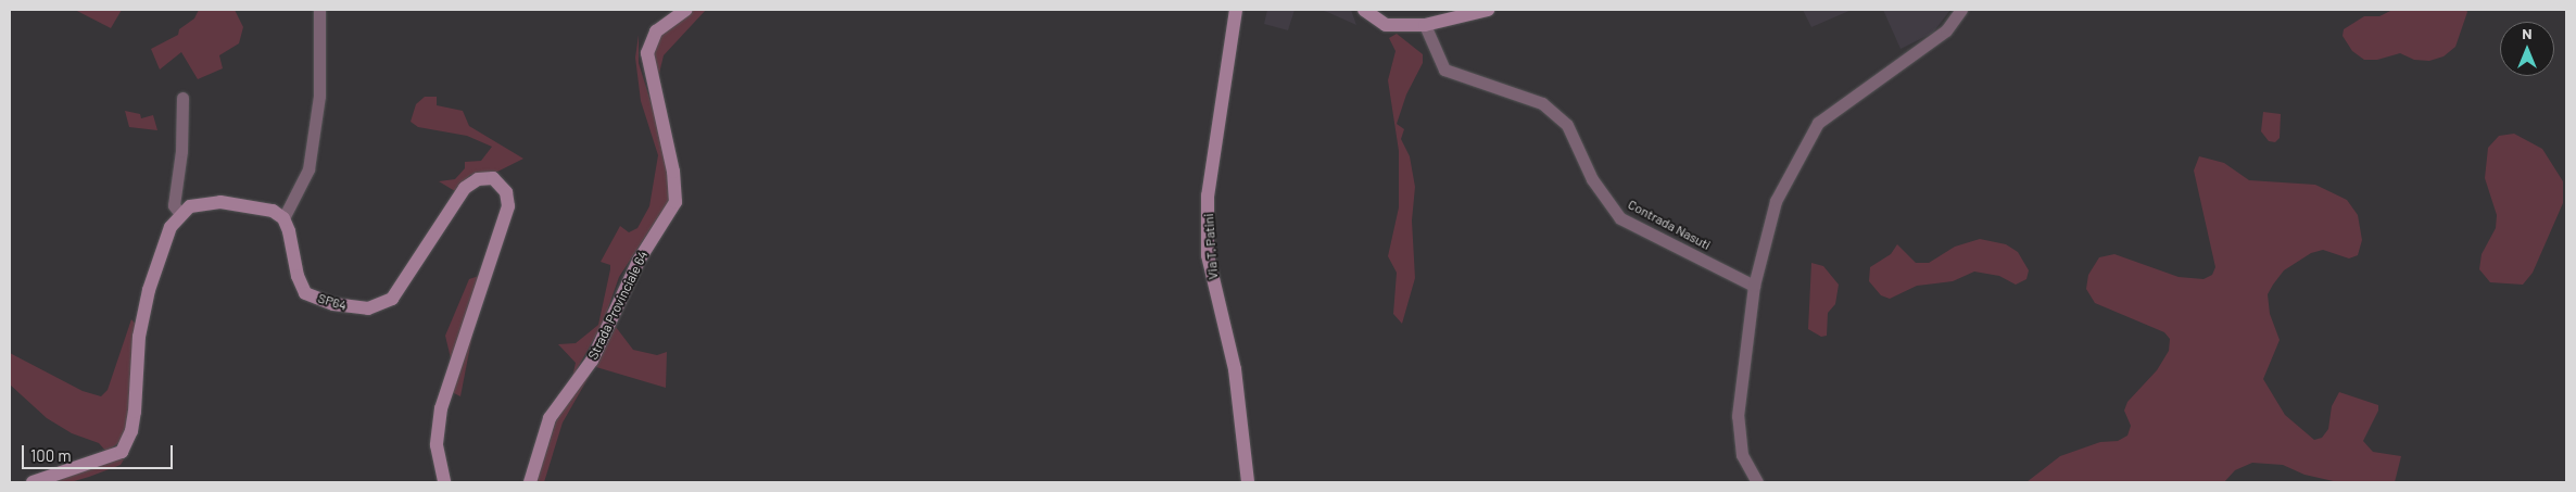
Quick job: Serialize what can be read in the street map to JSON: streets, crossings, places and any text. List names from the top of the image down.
{
  "streets": {
    "street": [
      "Contrada Nasuti",
      "Via T. Patini",
      "SP64",
      "Strada Provinciale 64"
    ]
  },
  "scale_bar": "100 m",
  "north": "top"
}
